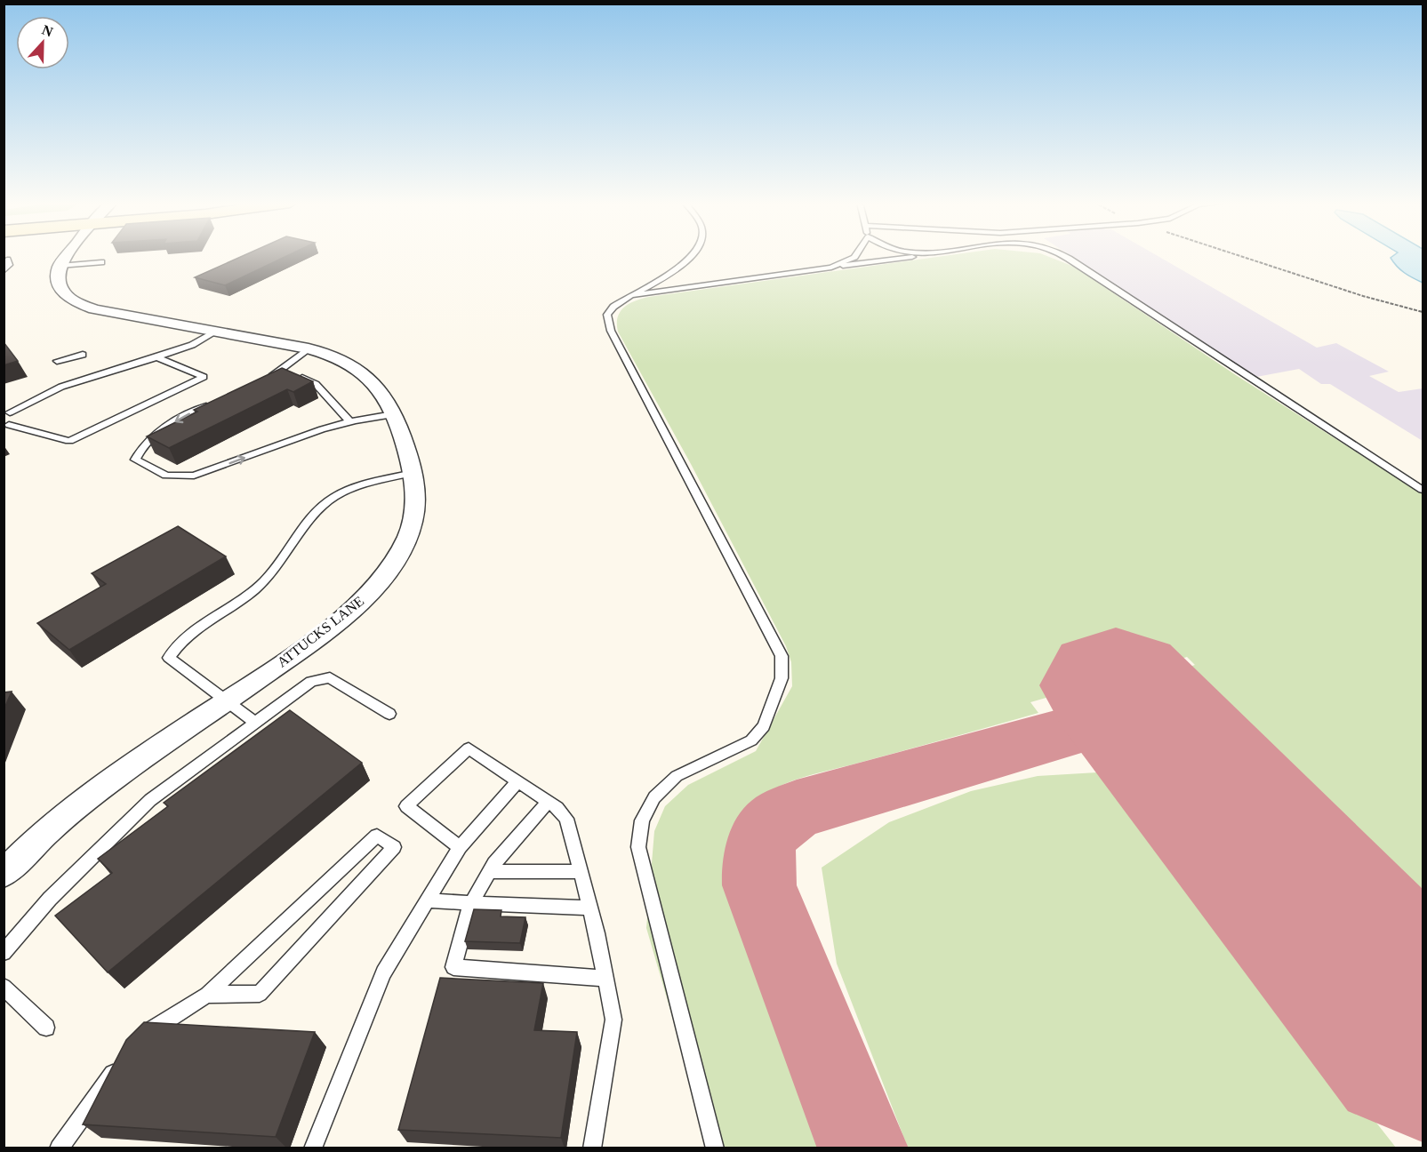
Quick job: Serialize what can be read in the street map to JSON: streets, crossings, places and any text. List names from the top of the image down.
{
  "streets": {
    "street": ["ATTUCKS LANE"]
  },
  "north": "top"
}
